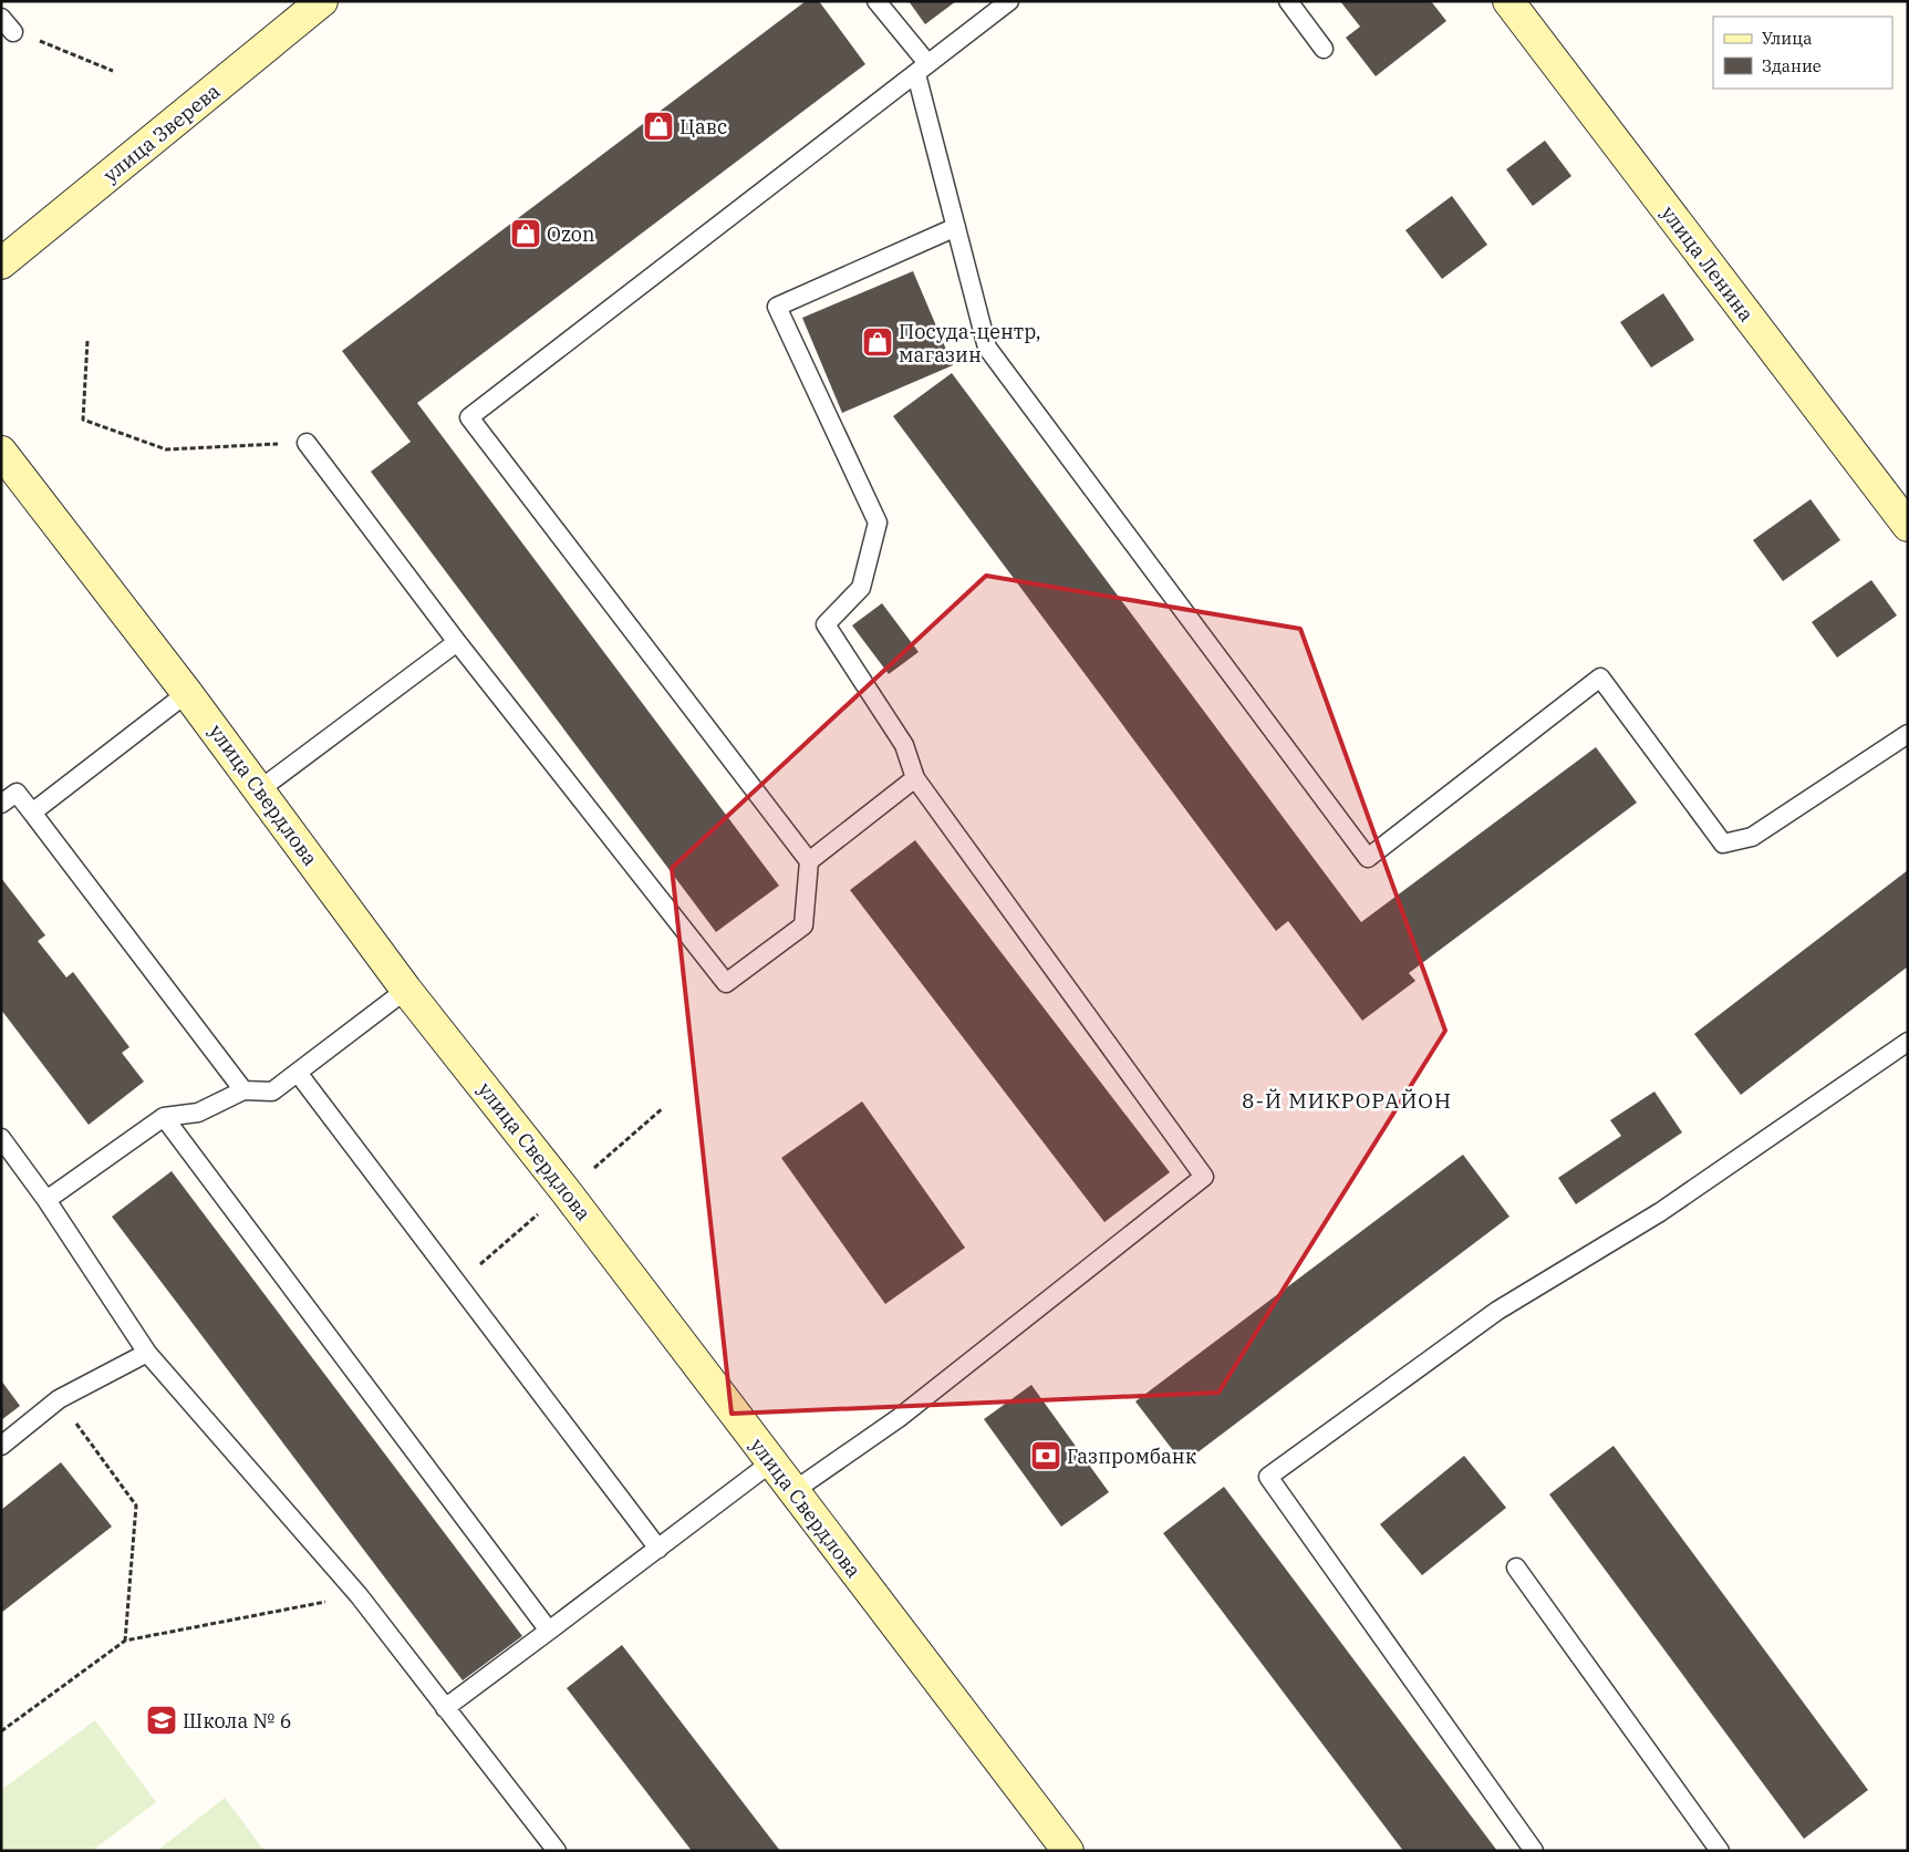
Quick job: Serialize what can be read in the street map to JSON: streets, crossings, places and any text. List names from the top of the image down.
{
  "streets": {
    "main road": ["улица Зверева", "улица Ленина", "улица Свердлова"]
  },
  "districts": ["8-Й МИКРОРАЙОН"],
  "places": {
    "shop": ["Цавс", "Ozon", "Посуда-центр, магазин"],
    "bank": ["Газпромбанк"],
    "school or university": ["Школа № 6"]
  },
  "legend": ["Улица", "Здание"]
}
